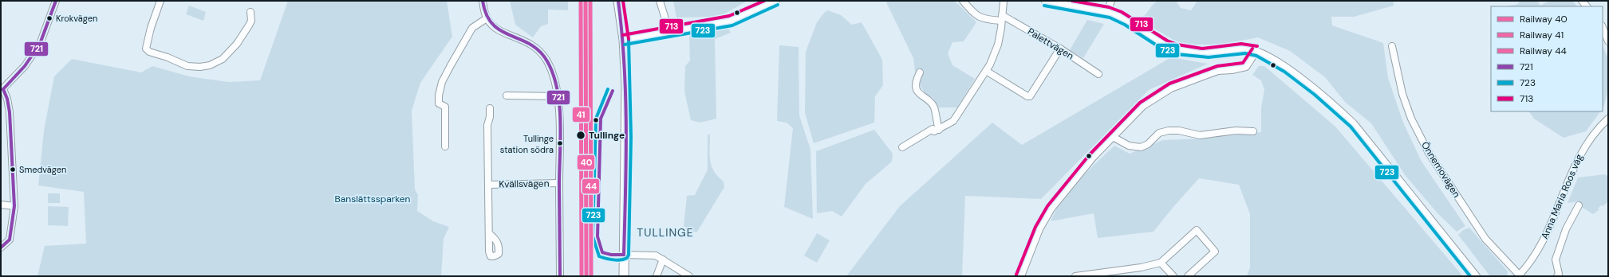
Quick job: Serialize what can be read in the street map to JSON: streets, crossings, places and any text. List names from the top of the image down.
{
  "streets": {
    "street": [
      "Palettvägen",
      "Önnemovägen",
      "Kvällsvägen",
      "Anna Maria Roos väg"
    ]
  },
  "crossings": [
    ["Önnemovägen", "Anna Maria Roos väg"]
  ],
  "districts": ["TULLINGE"],
  "parks": ["Banslättssparken"],
  "places": [
    "Krokvägen",
    "Tullinge",
    "Tullinge station södra",
    "Smedvägen"
  ],
  "lines": [
    "rail line 40",
    "rail line 41",
    "rail line 44",
    "transit line 721",
    "transit line 713",
    "transit line 723"
  ],
  "legend": [
    "Railway 40",
    "Railway 41",
    "Railway 44",
    "721",
    "723",
    "713"
  ]
}
